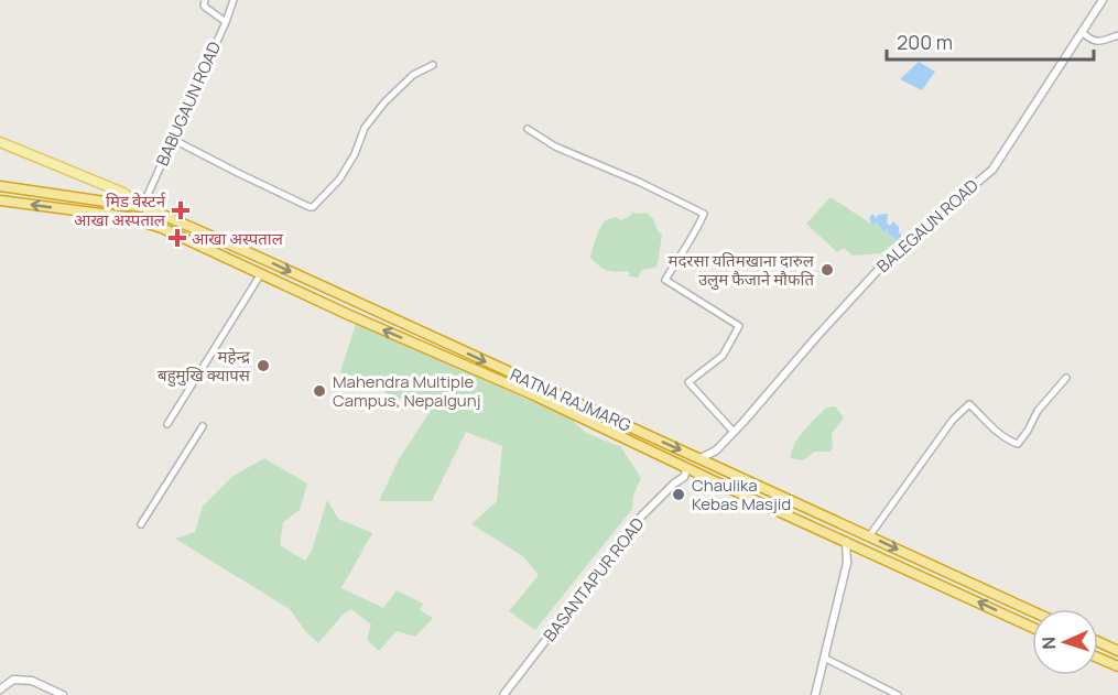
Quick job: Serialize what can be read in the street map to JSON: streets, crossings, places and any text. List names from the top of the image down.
{
  "streets": {
    "highway": ["RATNA RAJMARG"],
    "street": ["BABUGAUN ROAD", "BALEGAUN ROAD", "BASANTAPUR ROAD"]
  },
  "crossings": [
    ["BABUGAUN ROAD", "RATNA RAJMARG"],
    ["BALEGAUN ROAD", "RATNA RAJMARG"],
    ["RATNA RAJMARG", "BASANTAPUR ROAD"]
  ],
  "places": {
    "health": ["मिड वेस्टर्न आखा अस्पताल", "आखा अस्पताल"],
    "other": [
      "मदरसा यतिमखाना दारुल उलुम फैजाने माैफति",
      "महेन्द्र बहुमुखि क्यापस",
      "Mahendra Multiple Campus, Nepalgunj",
      "Chaulika Kebas Masjid"
    ]
  },
  "scale_bar": "200 m",
  "north": "left"
}
